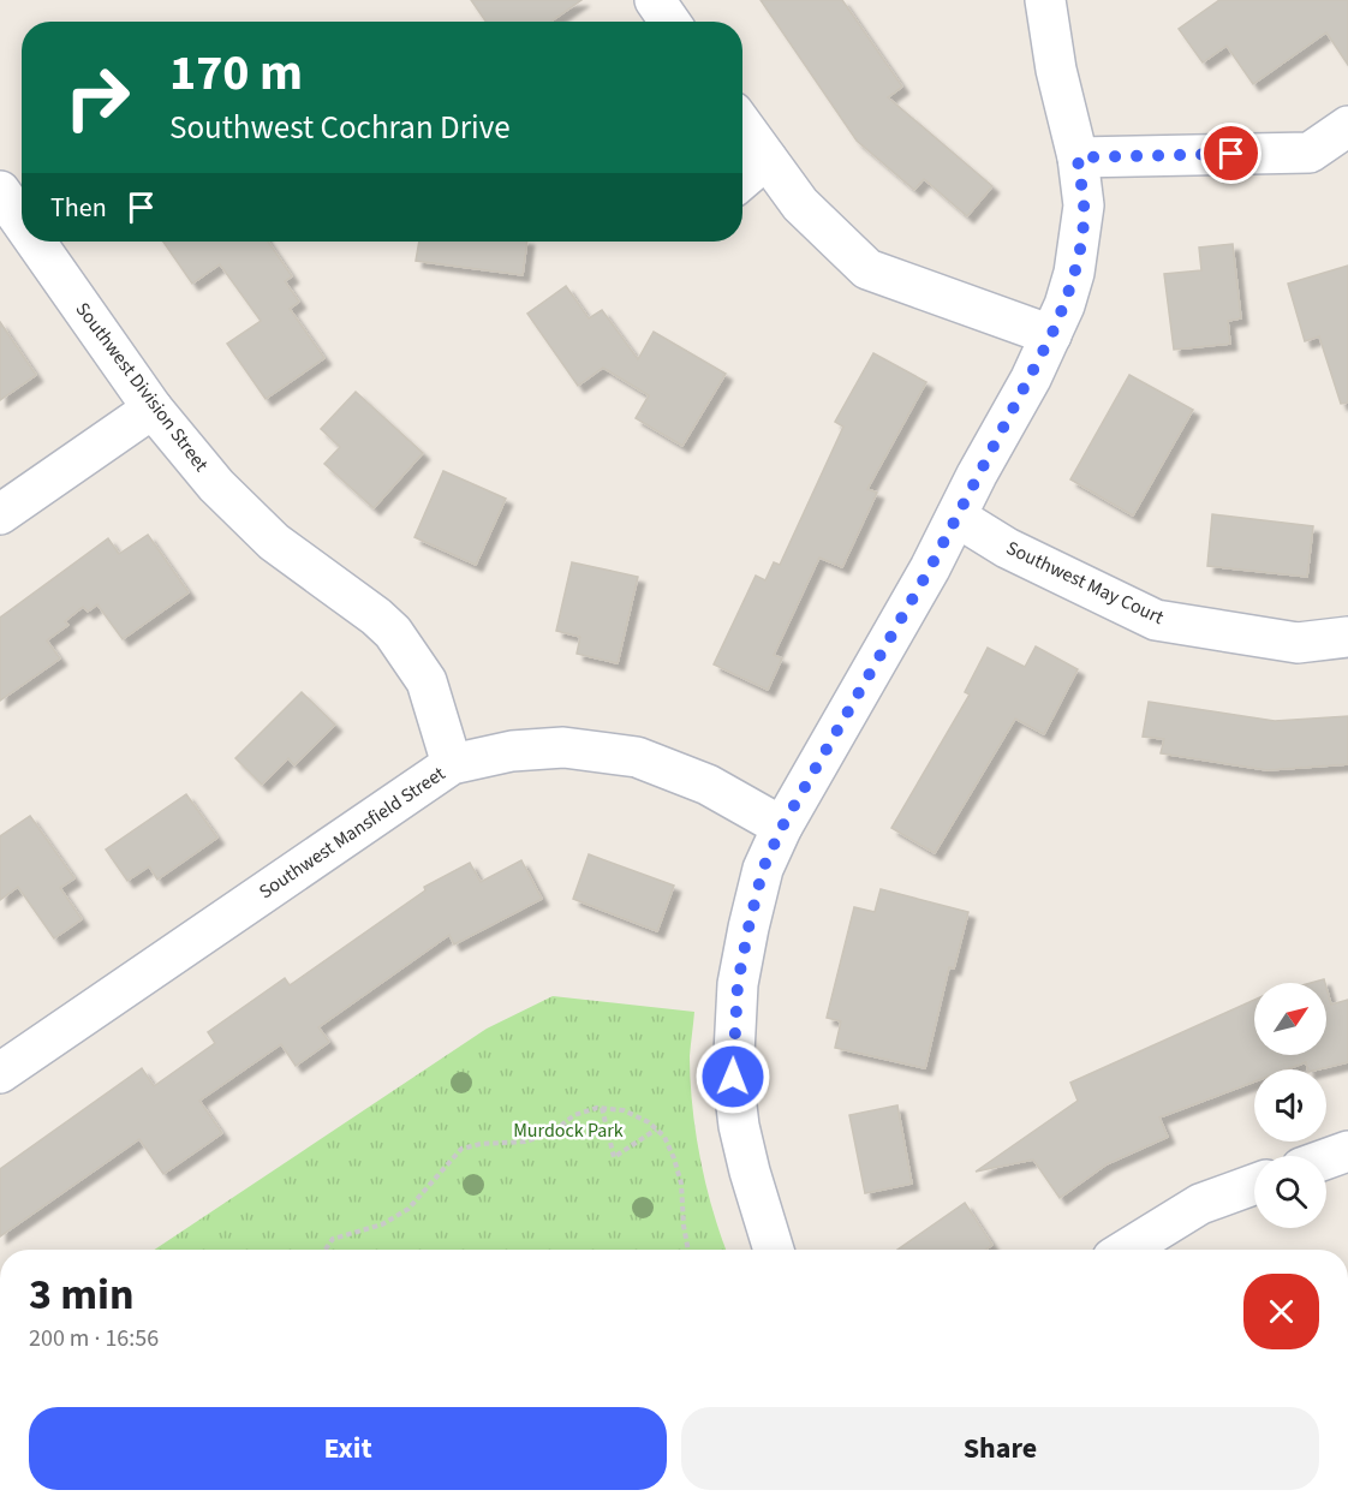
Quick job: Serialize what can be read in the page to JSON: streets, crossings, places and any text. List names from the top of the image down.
{
  "streets": {
    "street": ["Southwest Division Street", "Southwest May Court", "Southwest Mansfield Street"]
  },
  "crossings": [
    ["Southwest Division Street", "Southwest Mansfield Street"]
  ],
  "parks": ["Murdock Park"],
  "north": "top right",
  "page": {
    "turn": ["170 m", "Southwest Cochran Drive"],
    "then": "Then",
    "heading": ["3 min", "200 m · 16:56"],
    "buttons": ["Exit", "Share"]
  }
}
